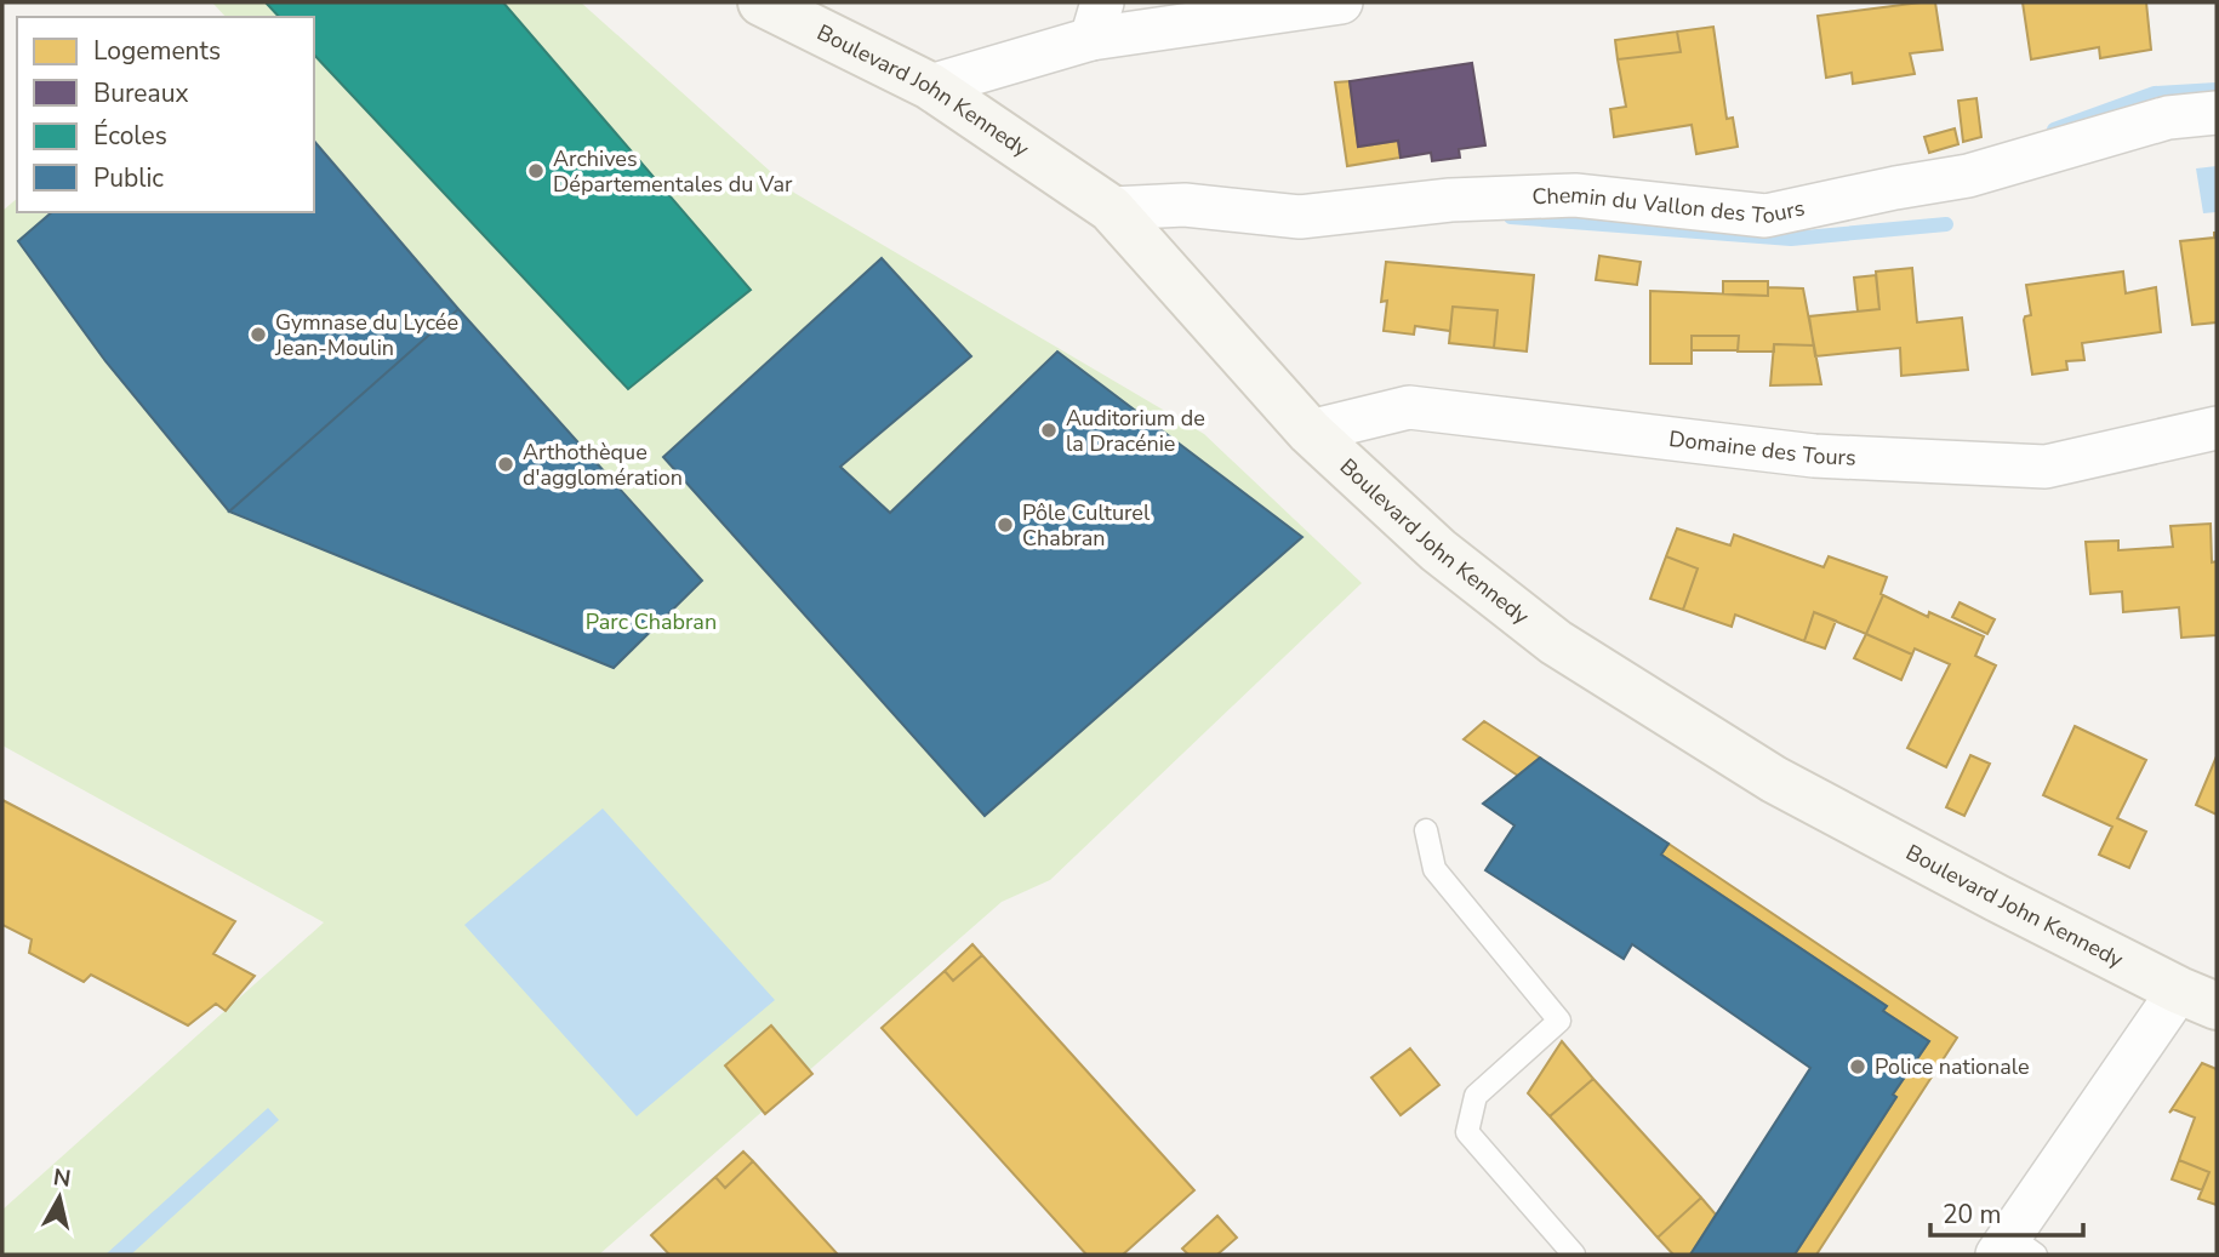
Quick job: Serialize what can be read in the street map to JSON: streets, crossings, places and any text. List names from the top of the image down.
{
  "streets": {
    "street": ["Boulevard John Kennedy", "Chemin du Vallon des Tours", "Domaine des Tours"]
  },
  "crossings": [
    ["Boulevard John Kennedy", "Chemin du Vallon des Tours"],
    ["Boulevard John Kennedy", "Domaine des Tours"]
  ],
  "parks": ["Parc Chabran"],
  "places": [
    "Archives Départementales du Var",
    "Gymnase du Lycée Jean-Moulin",
    "Auditorium de la Dracénie",
    "Arthothèque d'agglomération",
    "Pôle Culturel Chabran",
    "Police nationale"
  ],
  "legend": [
    "Logements",
    "Bureaux",
    "Écoles",
    "Public"
  ],
  "scale_bar": "20 m",
  "north": "top"
}
